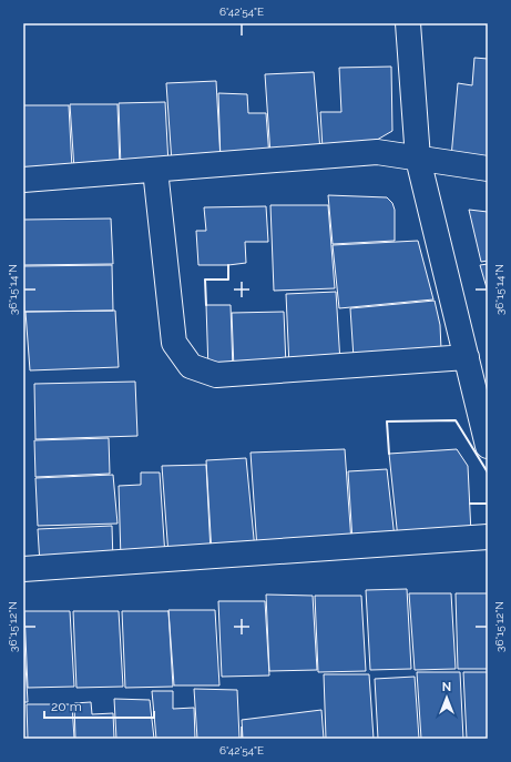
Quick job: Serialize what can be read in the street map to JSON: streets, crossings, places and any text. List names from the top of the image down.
{
  "scale_bar": "20 m",
  "north": "top",
  "coordinates": ["6°42'54\"E", "36°15'14\"N", "36°15'12\"N"]
}
